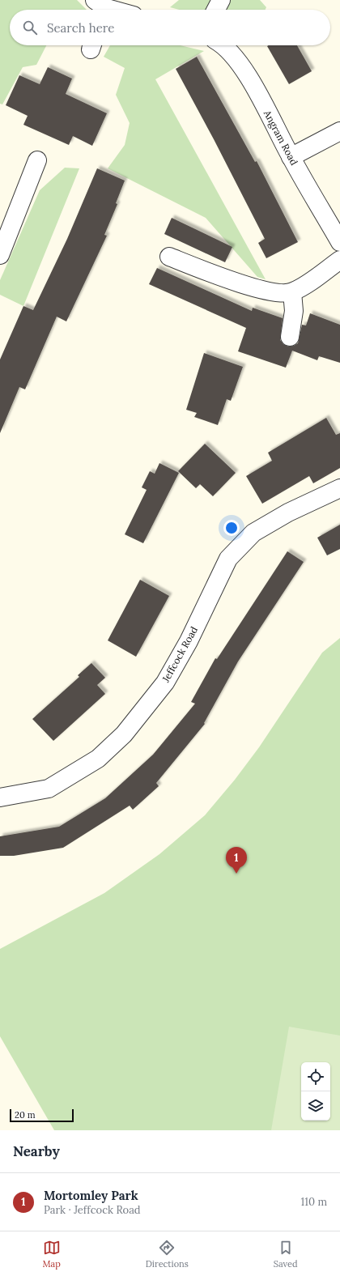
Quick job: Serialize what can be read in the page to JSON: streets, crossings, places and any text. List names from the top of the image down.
{
  "streets": {
    "street": ["Angram Road", "Jeffcock Road"]
  },
  "scale_bar": "20 m",
  "page": {
    "search": "Search here",
    "pins": "1",
    "scale": "20 m",
    "heading": "Nearby",
    "list": [
      {
        "mark": "1",
        "name": "Mortomley Park",
        "note": "Park · Jeffcock Road",
        "value": "110 m"
      }
    ],
    "nav": ["Map", "Directions", "Saved"]
  }
}
